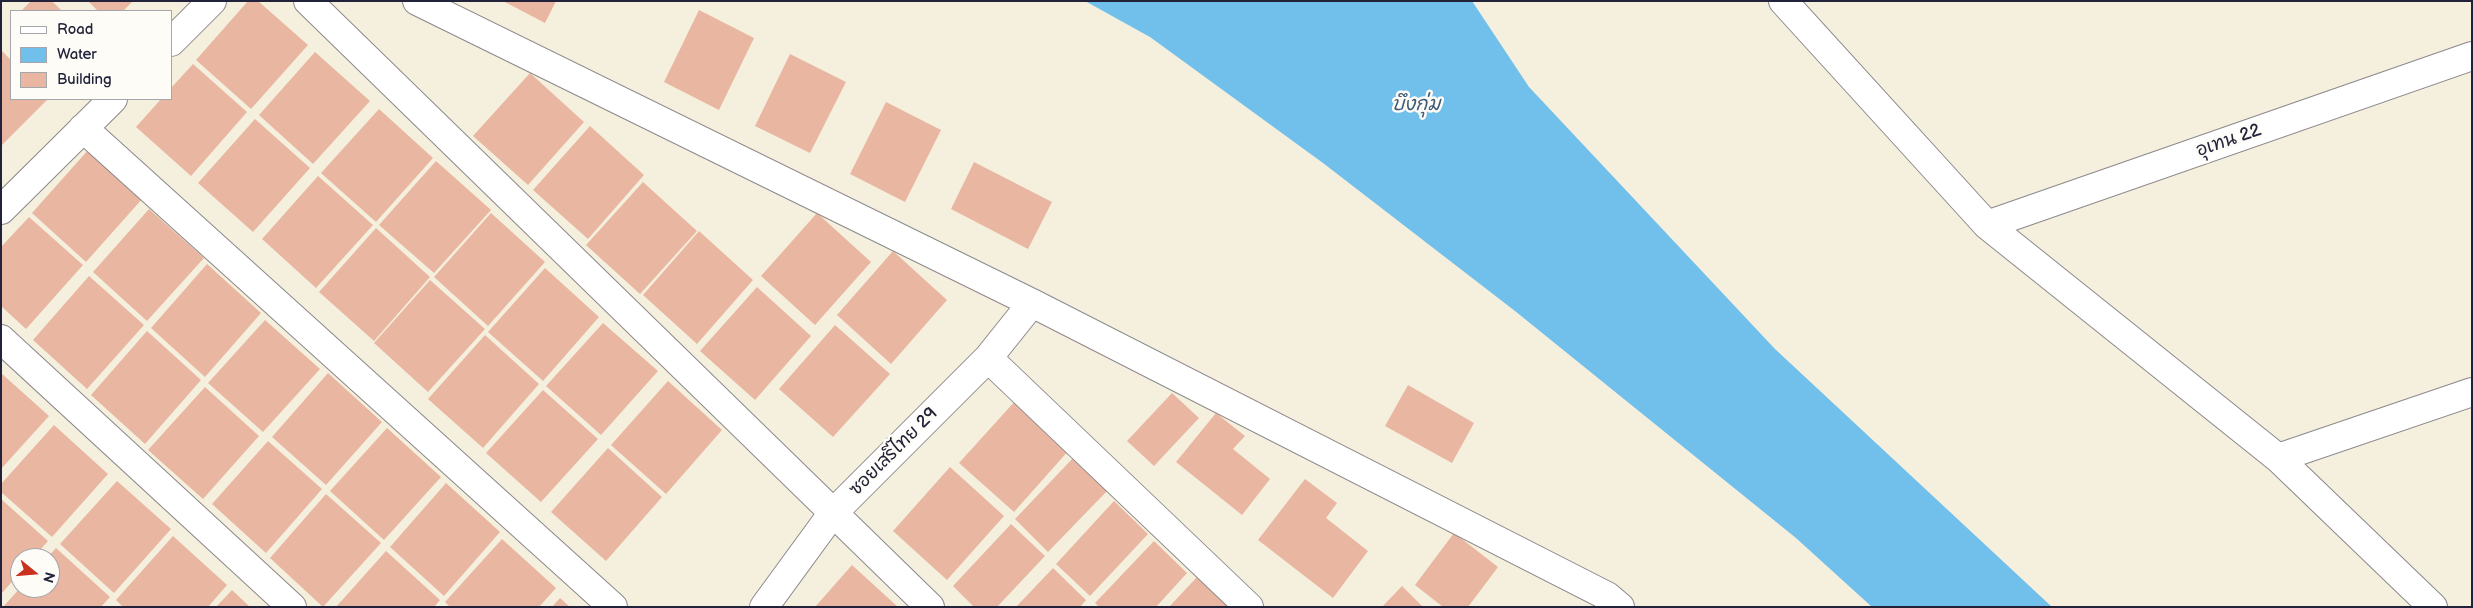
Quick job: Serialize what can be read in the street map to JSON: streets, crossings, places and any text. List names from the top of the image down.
{
  "streets": {
    "street": ["อุเทน 22", "ซอยเสรีไทย 29"]
  },
  "water": ["บึงกุ่ม"],
  "legend": ["Road", "Water", "Building"],
  "north": "right"
}
